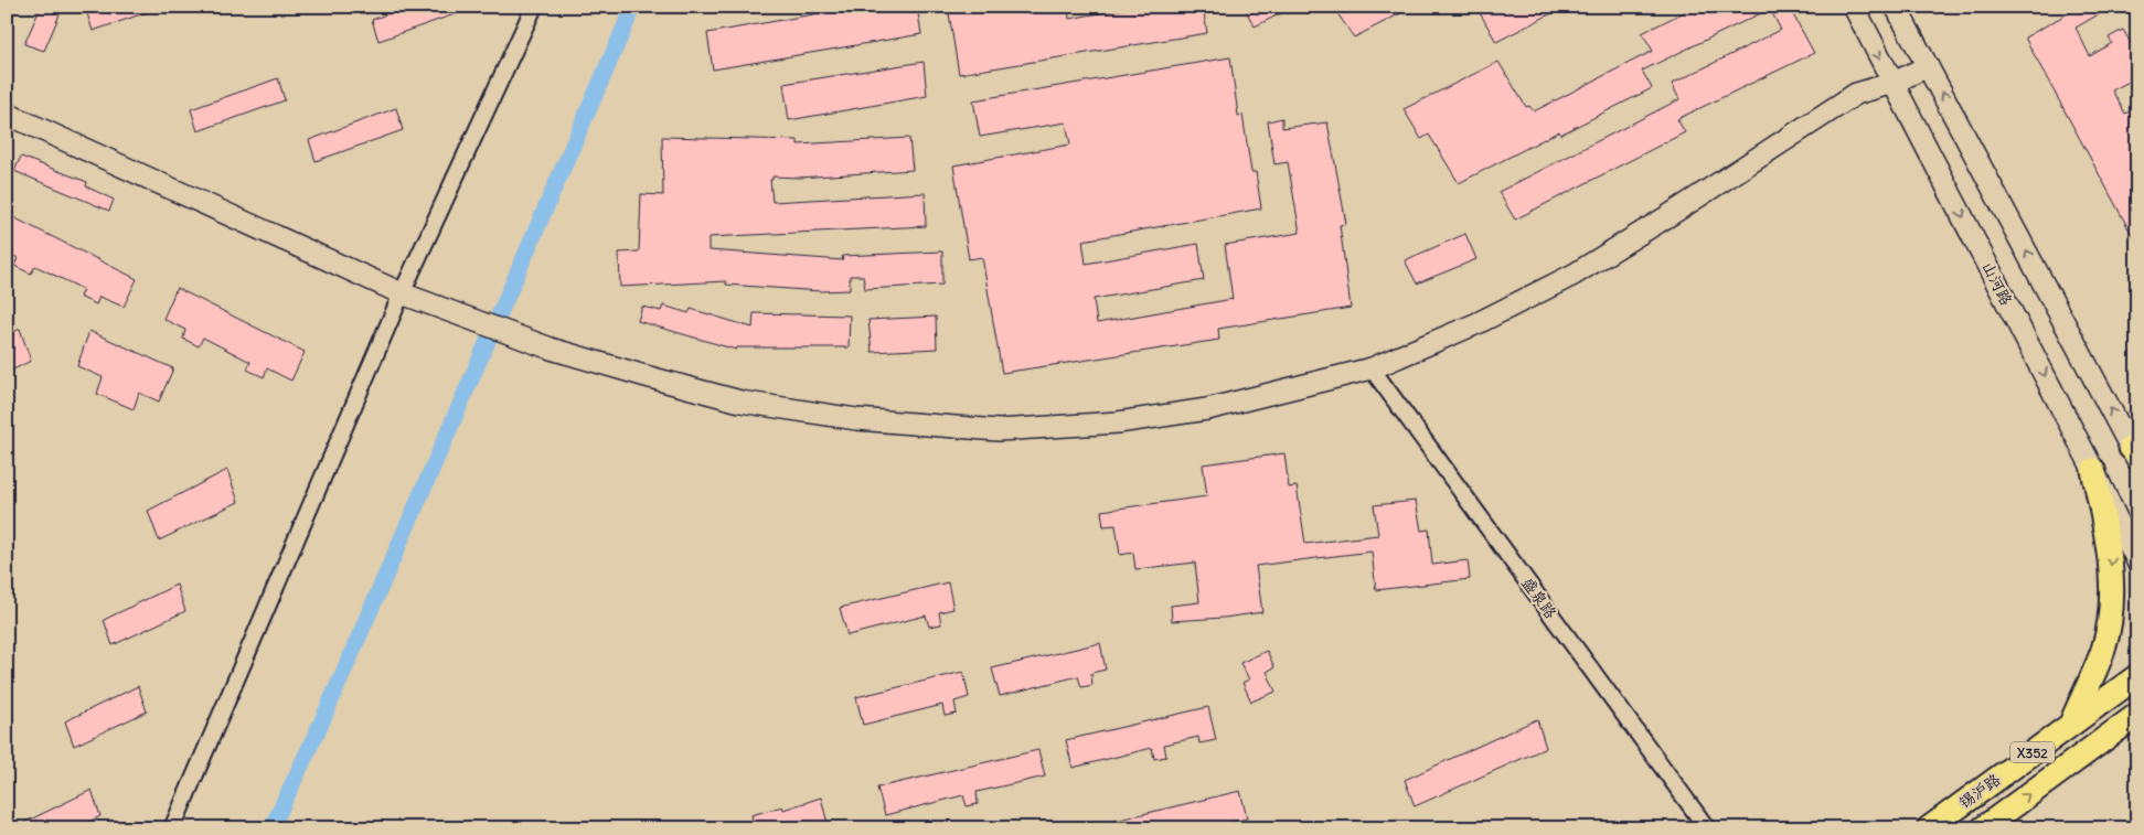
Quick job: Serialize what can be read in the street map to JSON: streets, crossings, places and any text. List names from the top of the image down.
{
  "streets": {
    "main road": ["X352", "锡沪路"],
    "street": ["山河路", "盛泉路"]
  }
}
